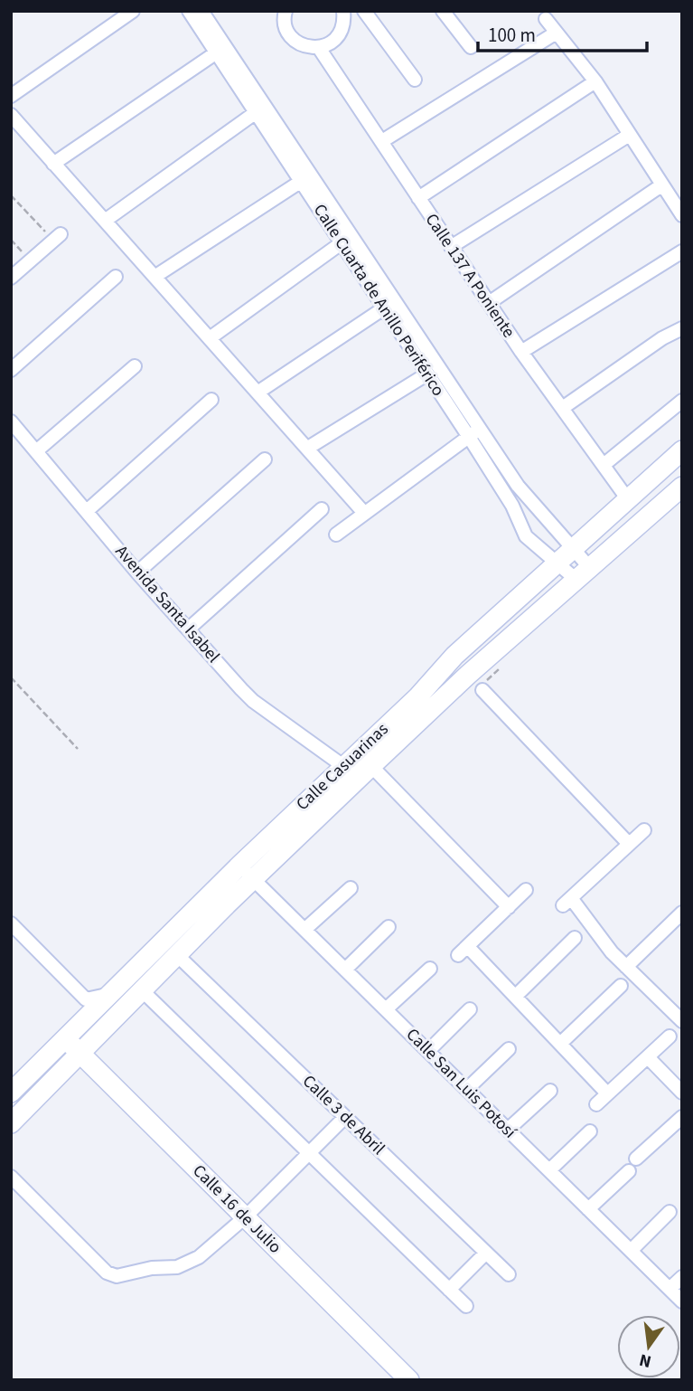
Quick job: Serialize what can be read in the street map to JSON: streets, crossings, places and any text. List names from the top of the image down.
{
  "streets": {
    "main road": ["Calle Casuarinas", "Calle 16 de Julio"],
    "street": [
      "Calle 137 A Poniente",
      "Calle Cuarta de Anillo Periférico",
      "Avenida Santa Isabel",
      "Calle San Luis Potosí",
      "Calle 3 de Abril"
    ]
  },
  "crossings": [
    ["Calle 137 A Poniente", "Calle Casuarinas"],
    ["Calle Cuarta de Anillo Periférico", "Calle Casuarinas"],
    ["Avenida Santa Isabel", "Calle Casuarinas"],
    ["Calle Casuarinas", "Calle San Luis Potosí"],
    ["Calle Casuarinas", "Calle 3 de Abril"],
    ["Calle Casuarinas", "Calle 16 de Julio"]
  ],
  "scale_bar": "100 m",
  "north": "bottom"
}
